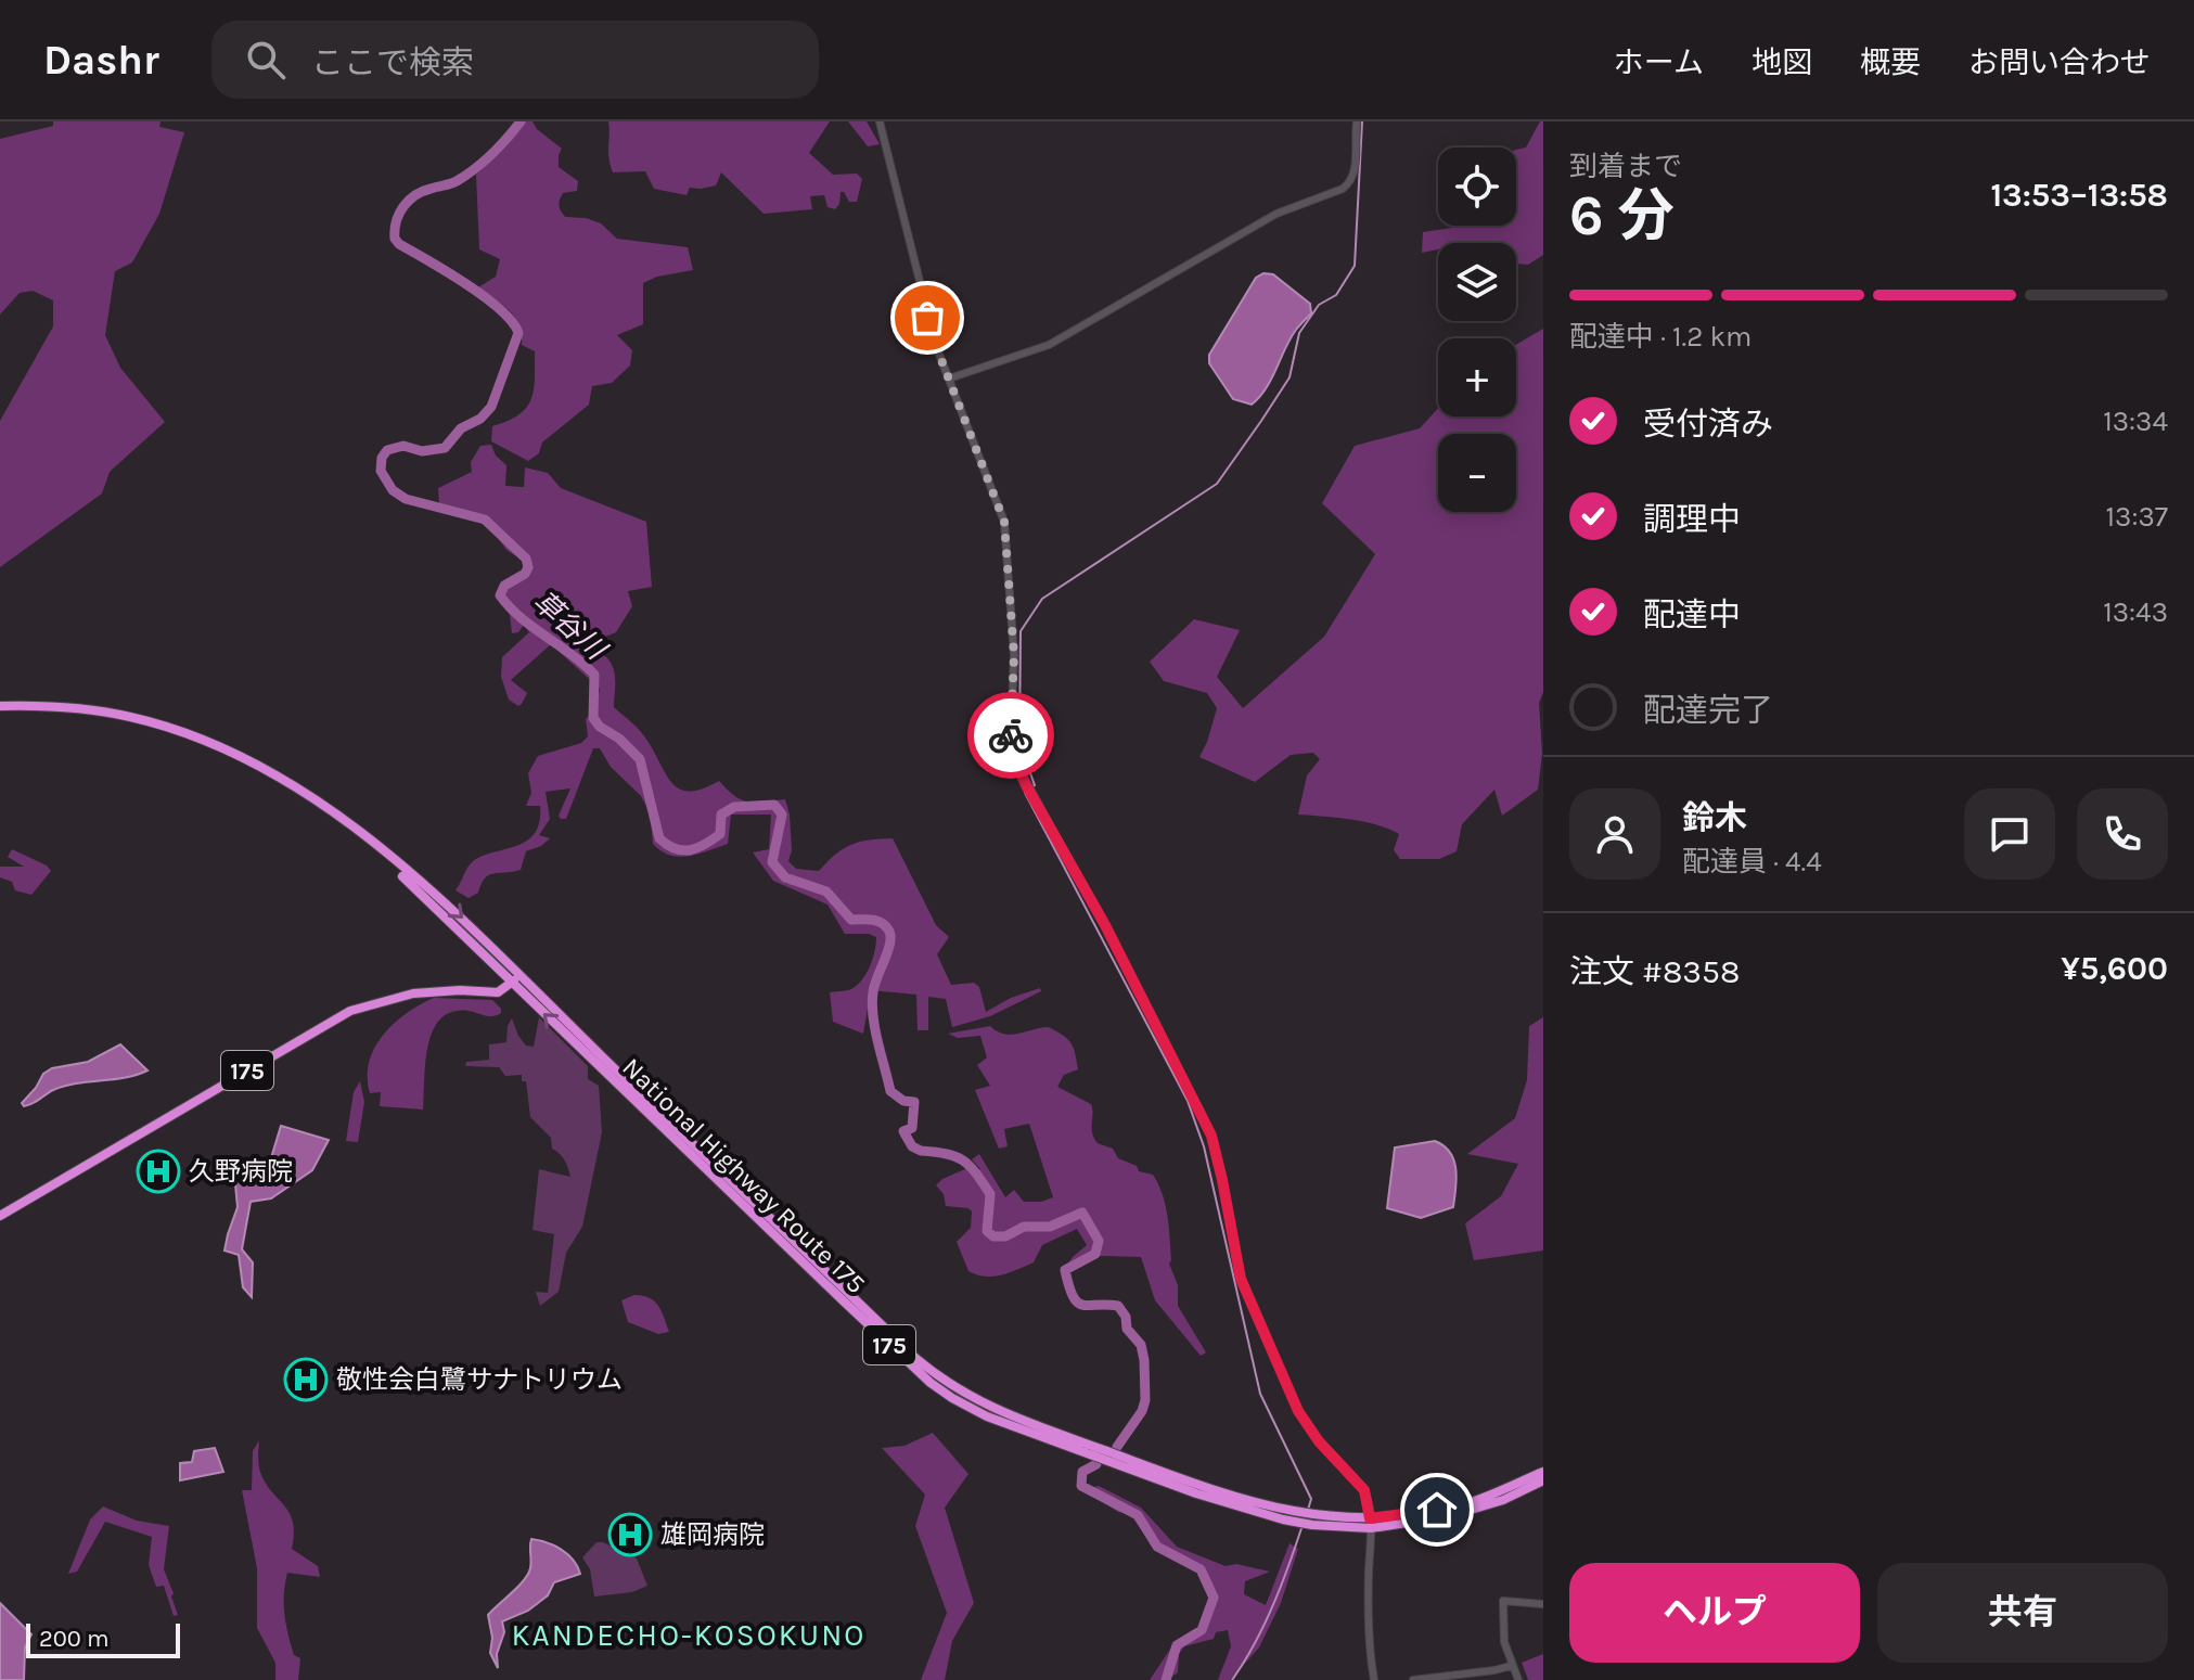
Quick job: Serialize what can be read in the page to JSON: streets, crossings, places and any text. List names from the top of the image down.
{
  "streets": {
    "highway": ["175", "National Highway Route 175"]
  },
  "crossings": [
    ["175", "National Highway Route 175"]
  ],
  "districts": ["KANDECHO-KOSOKUNO"],
  "water": ["草谷川"],
  "places": {
    "hospital": ["久野病院", "敬性会白鷺サナトリウム", "雄岡病院"]
  },
  "scale_bar": "200 m",
  "page": {
    "header": "Dashr",
    "search": "ここで検索",
    "nav": [
      "ホーム",
      "地図",
      "概要",
      "お問い合わせ"
    ],
    "heading": ["6 分", "到着まで", "13:53–13:58"],
    "panel": [
      "鈴木",
      "配達員 · 4.4",
      "注文 #8358",
      "¥5,600"
    ],
    "map_buttons": ["+", "−"],
    "bar": "配達中 · 1.2 km",
    "list": [
      ["受付済み", "13:34"],
      ["調理中", "13:37"],
      ["配達中", "13:43"],
      "配達完了"
    ],
    "buttons": ["ヘルプ", "共有"],
    "scale": "200 m"
  }
}
